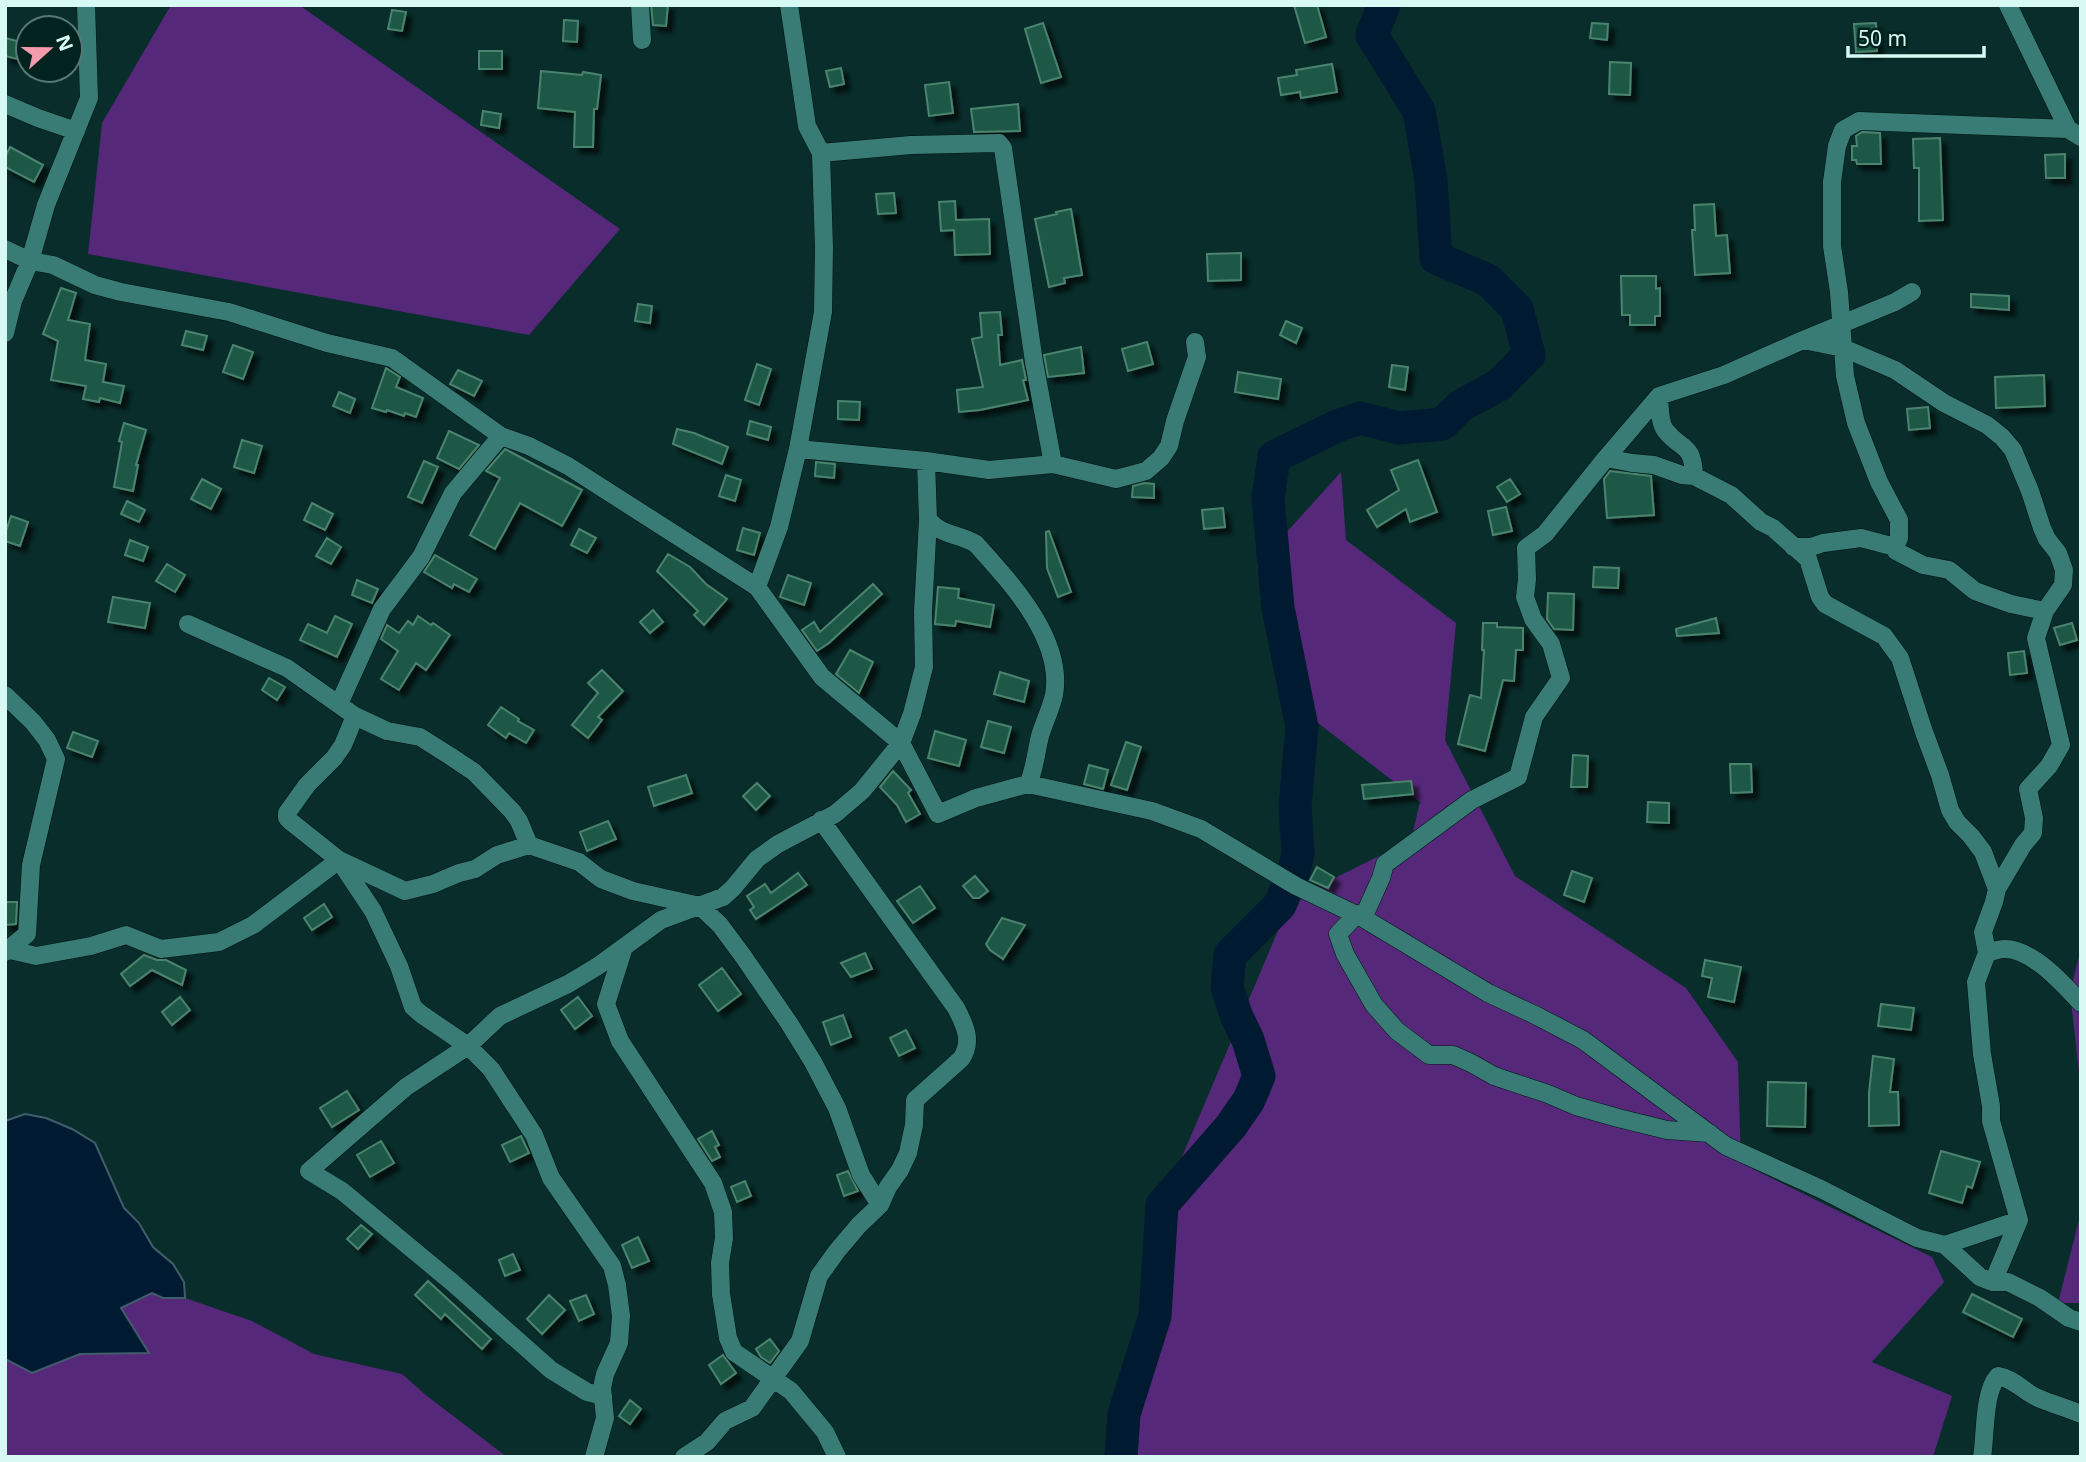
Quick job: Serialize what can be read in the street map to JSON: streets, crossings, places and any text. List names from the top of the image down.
{
  "scale_bar": "50 m",
  "north": "right"
}
